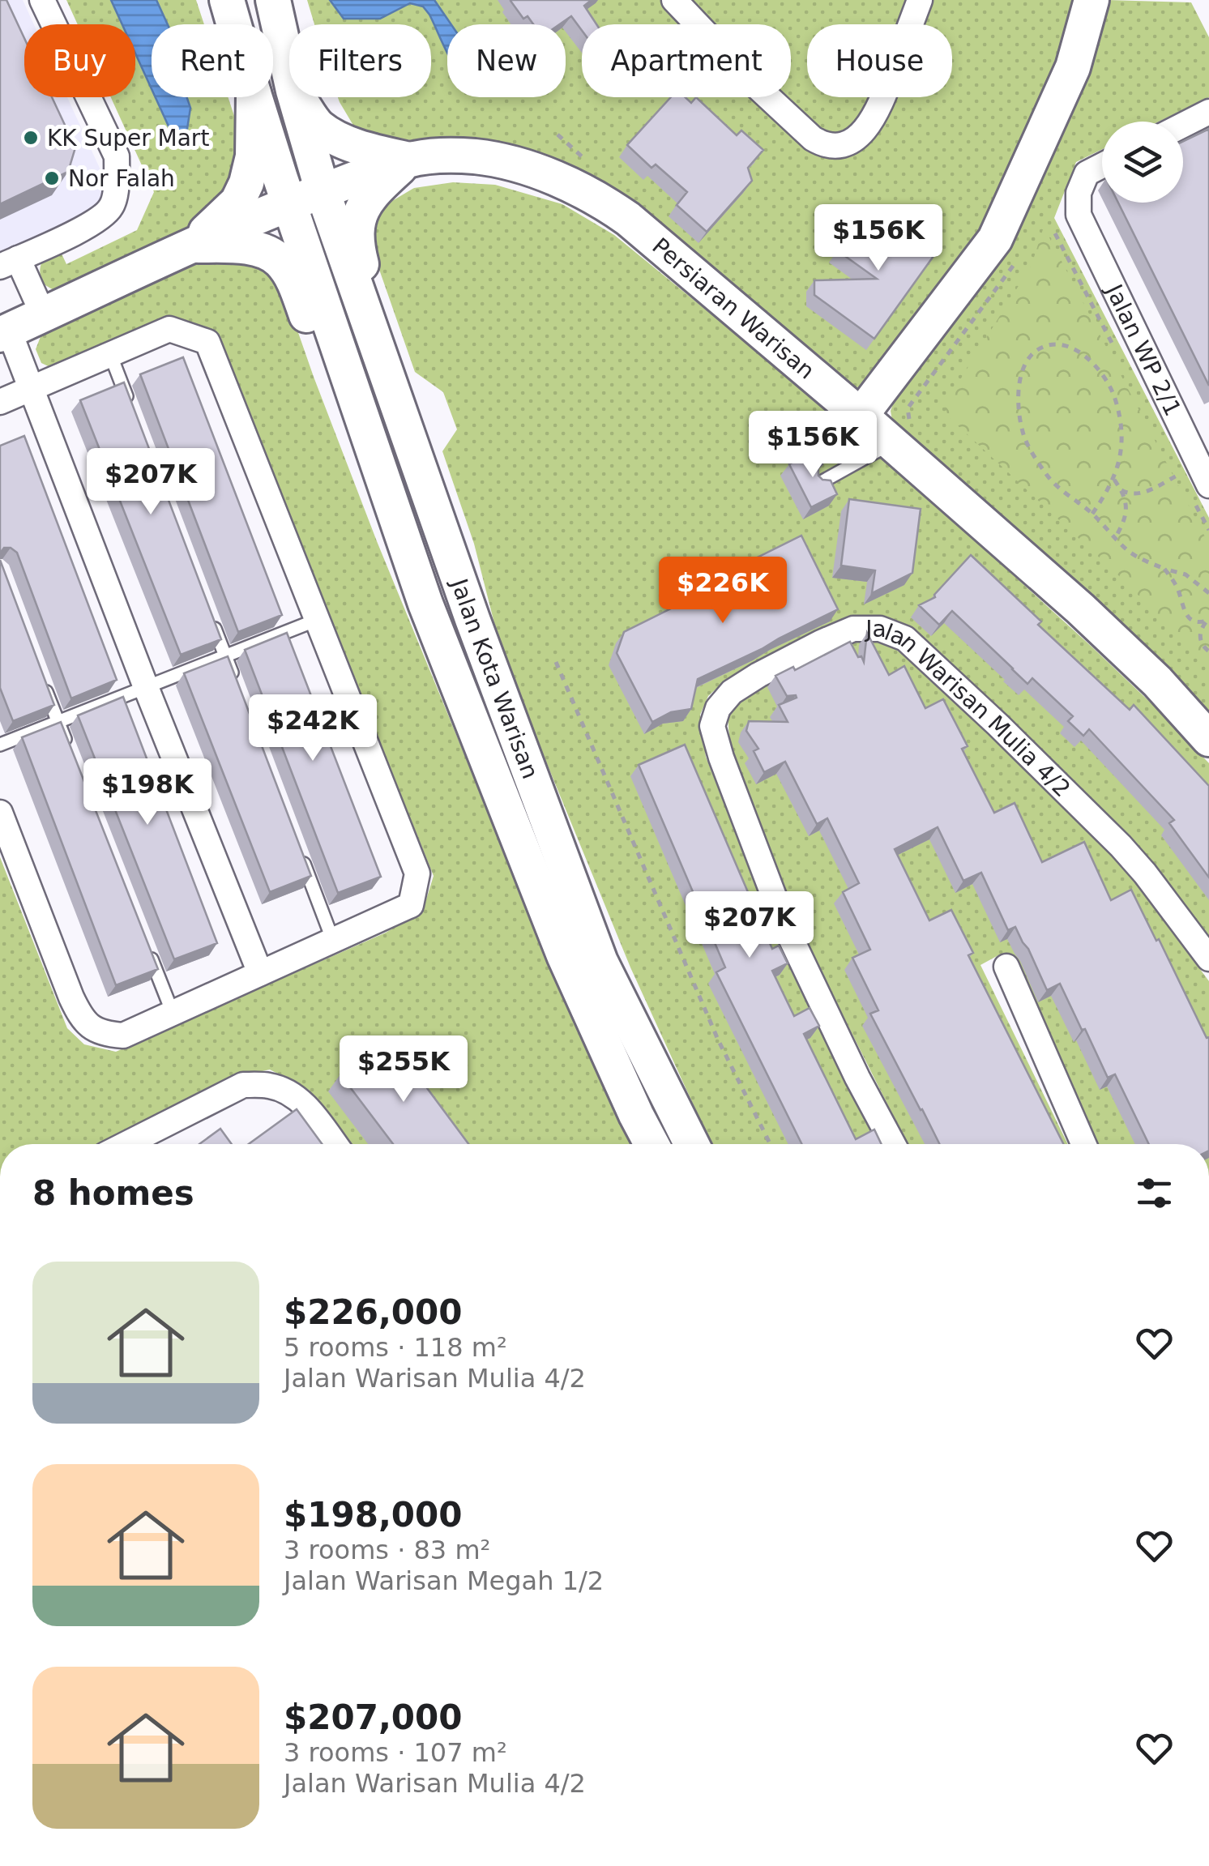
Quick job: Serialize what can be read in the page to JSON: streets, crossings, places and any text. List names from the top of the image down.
{
  "streets": {
    "street": [
      "Persiaran Warisan",
      "Jalan WP 2/1",
      "Jalan Kota Warisan",
      "Jalan Warisan Mulia 4/2"
    ]
  },
  "crossings": [
    ["Persiaran Warisan", "Jalan Kota Warisan"]
  ],
  "places": ["KK Super Mart", "Nor Falah"],
  "page": {
    "chip": [
      "Buy",
      "Rent",
      "Filters",
      "New",
      "Apartment",
      "House"
    ],
    "price": [
      "$156K",
      "$156K",
      "$207K",
      "$226K",
      "$242K",
      "$198K",
      "$207K",
      "$255K"
    ],
    "heading": "8 homes",
    "list": [
      {
        "name": "$226,000",
        "note": "5 rooms · 118 m² · Jalan Warisan Mulia 4/2"
      },
      {
        "name": "$198,000",
        "note": "3 rooms · 83 m² · Jalan Warisan Megah 1/2"
      },
      {
        "name": "$207,000",
        "note": "3 rooms · 107 m² · Jalan Warisan Mulia 4/2"
      }
    ]
  }
}
